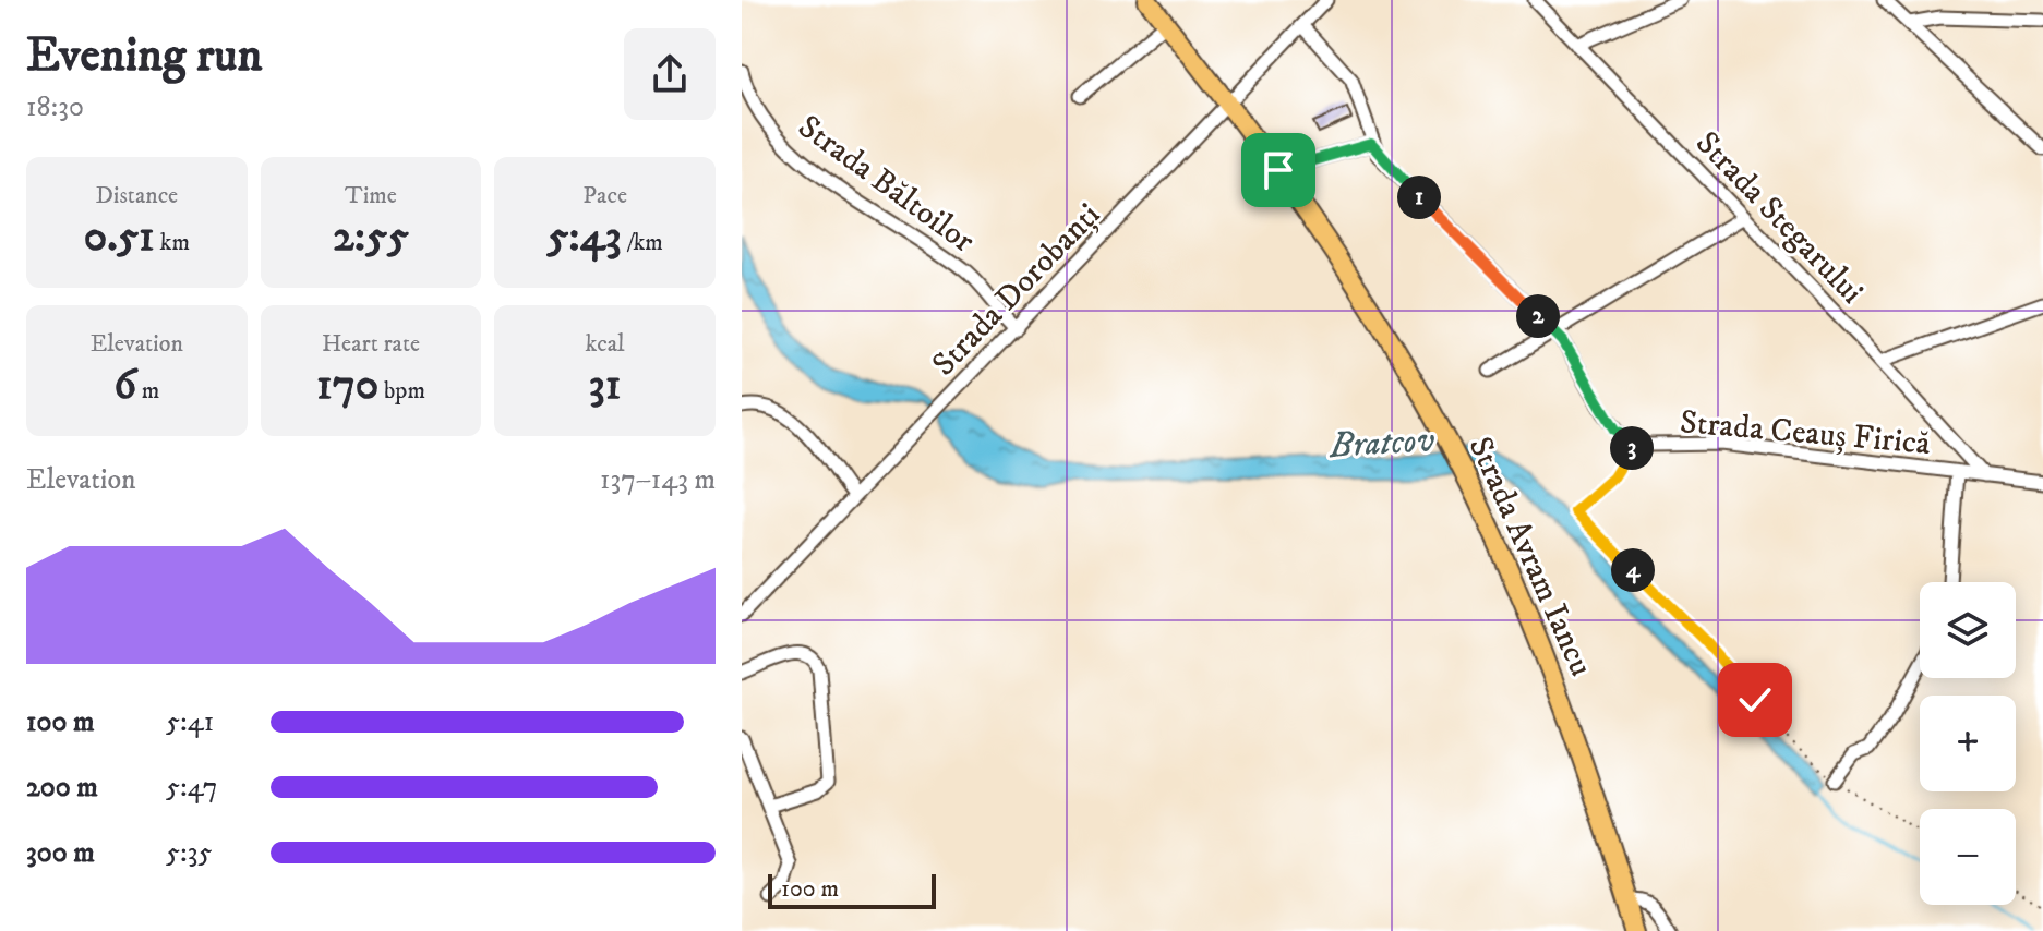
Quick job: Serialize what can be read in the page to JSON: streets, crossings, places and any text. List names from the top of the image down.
{
  "streets": {
    "highway": ["Strada Avram Iancu"],
    "street": [
      "Strada Băltoilor",
      "Strada Stegarului",
      "Strada Dorobanți",
      "Strada Ceauș Firică"
    ]
  },
  "crossings": [
    ["Strada Băltoilor", "Strada Dorobanți"],
    ["Strada Stegarului", "Strada Ceauș Firică"],
    ["Strada Dorobanți", "Strada Ceauș Firică"],
    ["Strada Dorobanți", "Strada Avram Iancu"]
  ],
  "water": ["Bratcov"],
  "scale_bar": "100 m",
  "page": {
    "heading": ["Evening run", "18:30"],
    "stats": [
      ["Distance", "0.51 km"],
      ["Time", "2:55"],
      ["Pace", "5:43 /km"],
      ["Elevation", "6 m"],
      ["Heart rate", "170 bpm"],
      ["kcal", "31"]
    ],
    "pins": [
      "1",
      "2",
      "3",
      "4"
    ],
    "chart": ["Elevation", "137–143 m"],
    "map_buttons": ["+", "−"],
    "list": [
      {
        "name": "100 m",
        "note": "5:41"
      },
      {
        "name": "200 m",
        "note": "5:47"
      },
      {
        "name": "300 m",
        "note": "5:35"
      }
    ],
    "scale": "100 m"
  }
}
